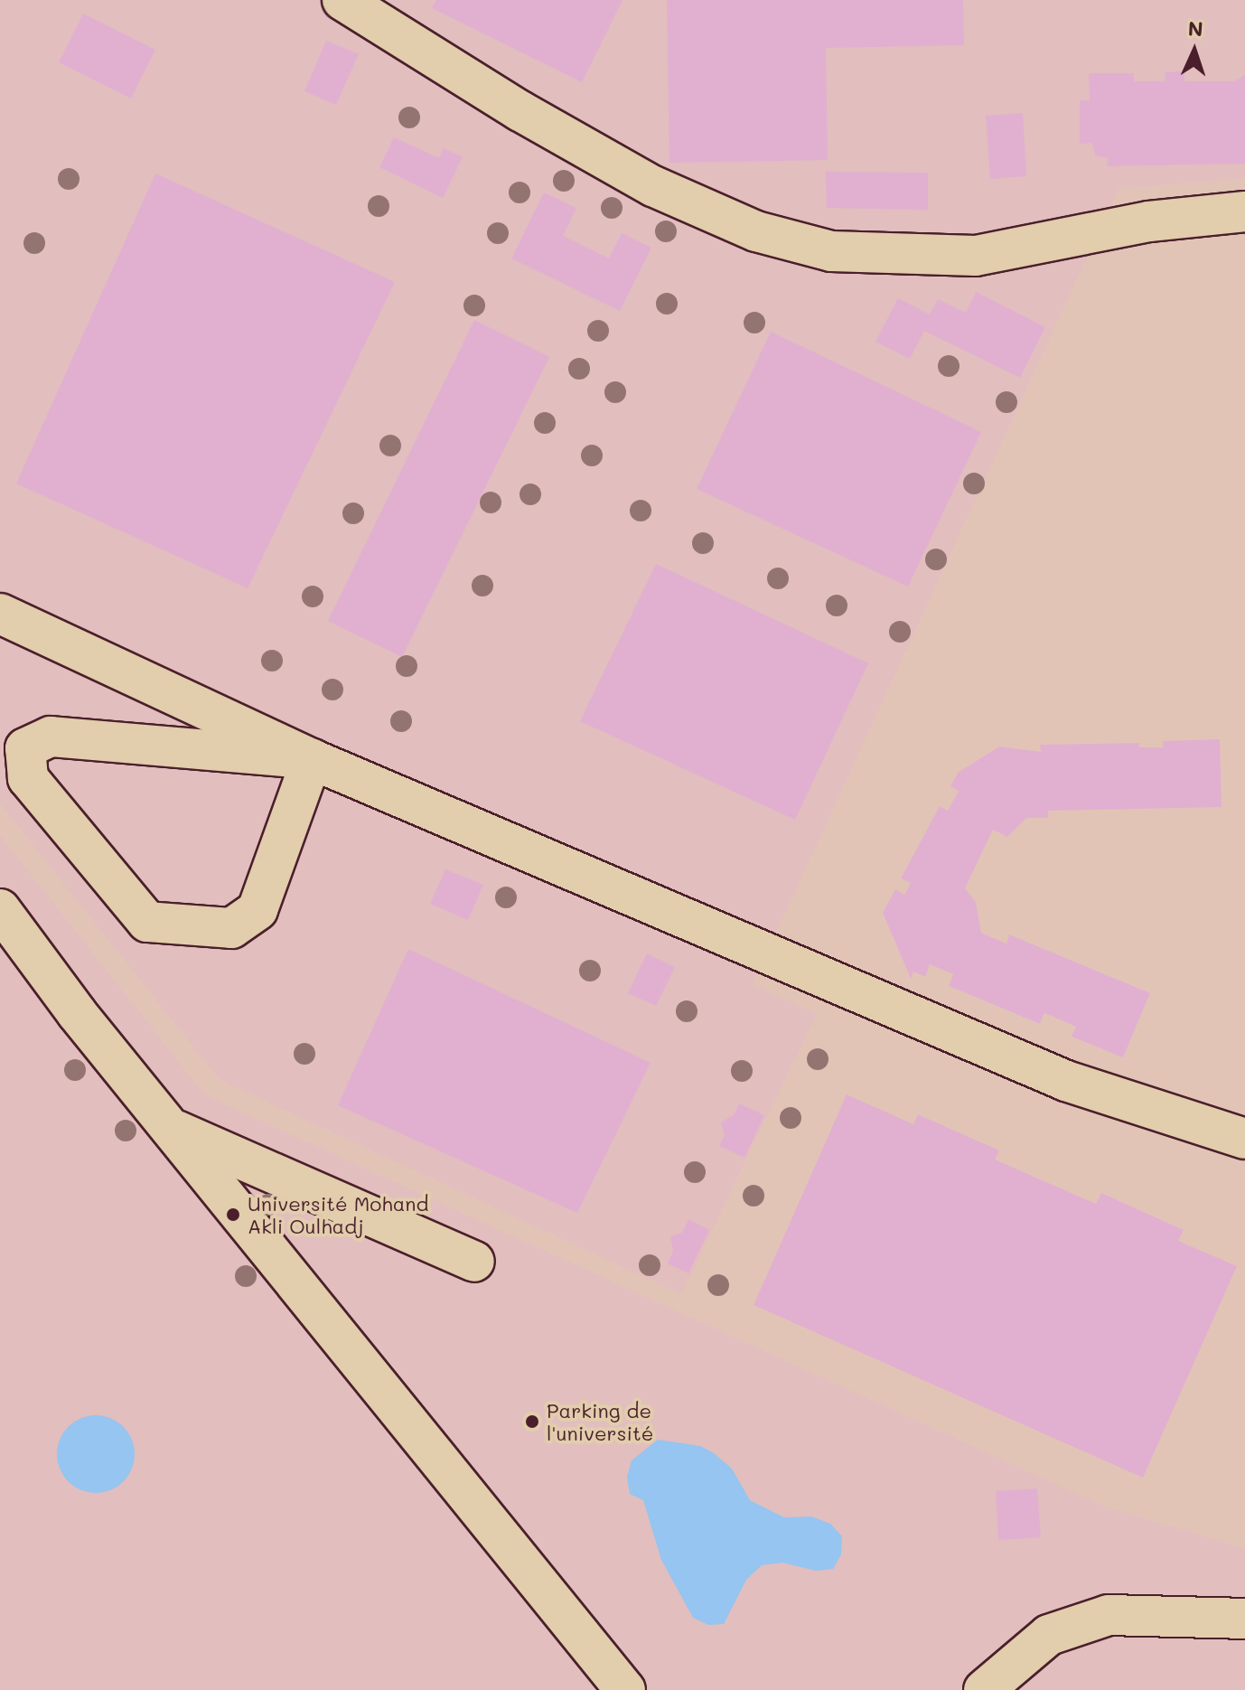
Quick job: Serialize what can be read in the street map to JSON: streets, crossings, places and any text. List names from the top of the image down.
{
  "places": ["Université Mohand Akli Oulhadj", "Parking de l'université"],
  "north": "top"
}
